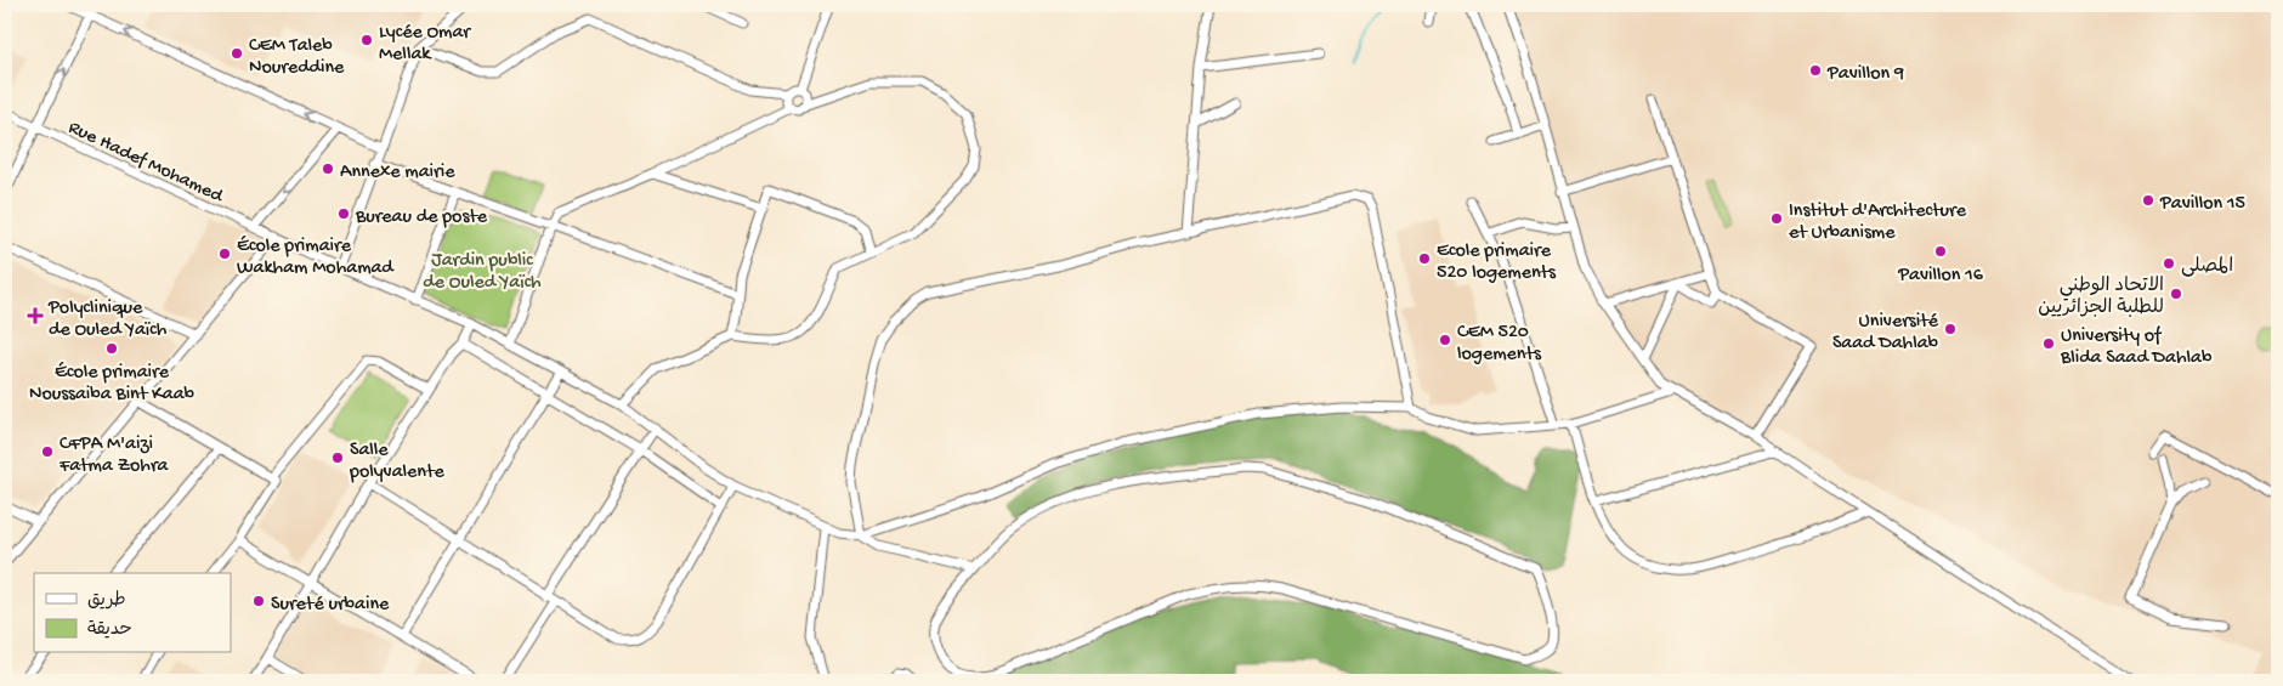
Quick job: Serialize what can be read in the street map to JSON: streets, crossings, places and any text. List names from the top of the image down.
{
  "streets": {
    "street": ["Rue Hadef Mohamed"]
  },
  "parks": ["Jardin public de Ouled Yaïch"],
  "places": {
    "other": [
      "Lycée Omar Mellak",
      "CEM Taleb Noureddine",
      "Pavillon 9",
      "Annexe mairie",
      "Pavillon 15",
      "Bureau de poste",
      "Institut d'Architecture et Urbanisme",
      "Pavillon 16",
      "École primaire Wakham Mohamad",
      "Ecole primaire 520 logements",
      "المصلى",
      "الاتحاد الوطني للطلبة الجزائريين",
      "Université Saad Dahlab",
      "CEM 520 logements",
      "University of Blida Saad Dahlab",
      "École primaire Noussaiba Bint Kaab",
      "CFPA M'aizi Fatma Zohra",
      "Salle polyvalente",
      "Sureté urbaine"
    ],
    "health": ["Polyclinique de Ouled Yaïch"]
  },
  "legend": ["طريق", "حديقة"]
}
